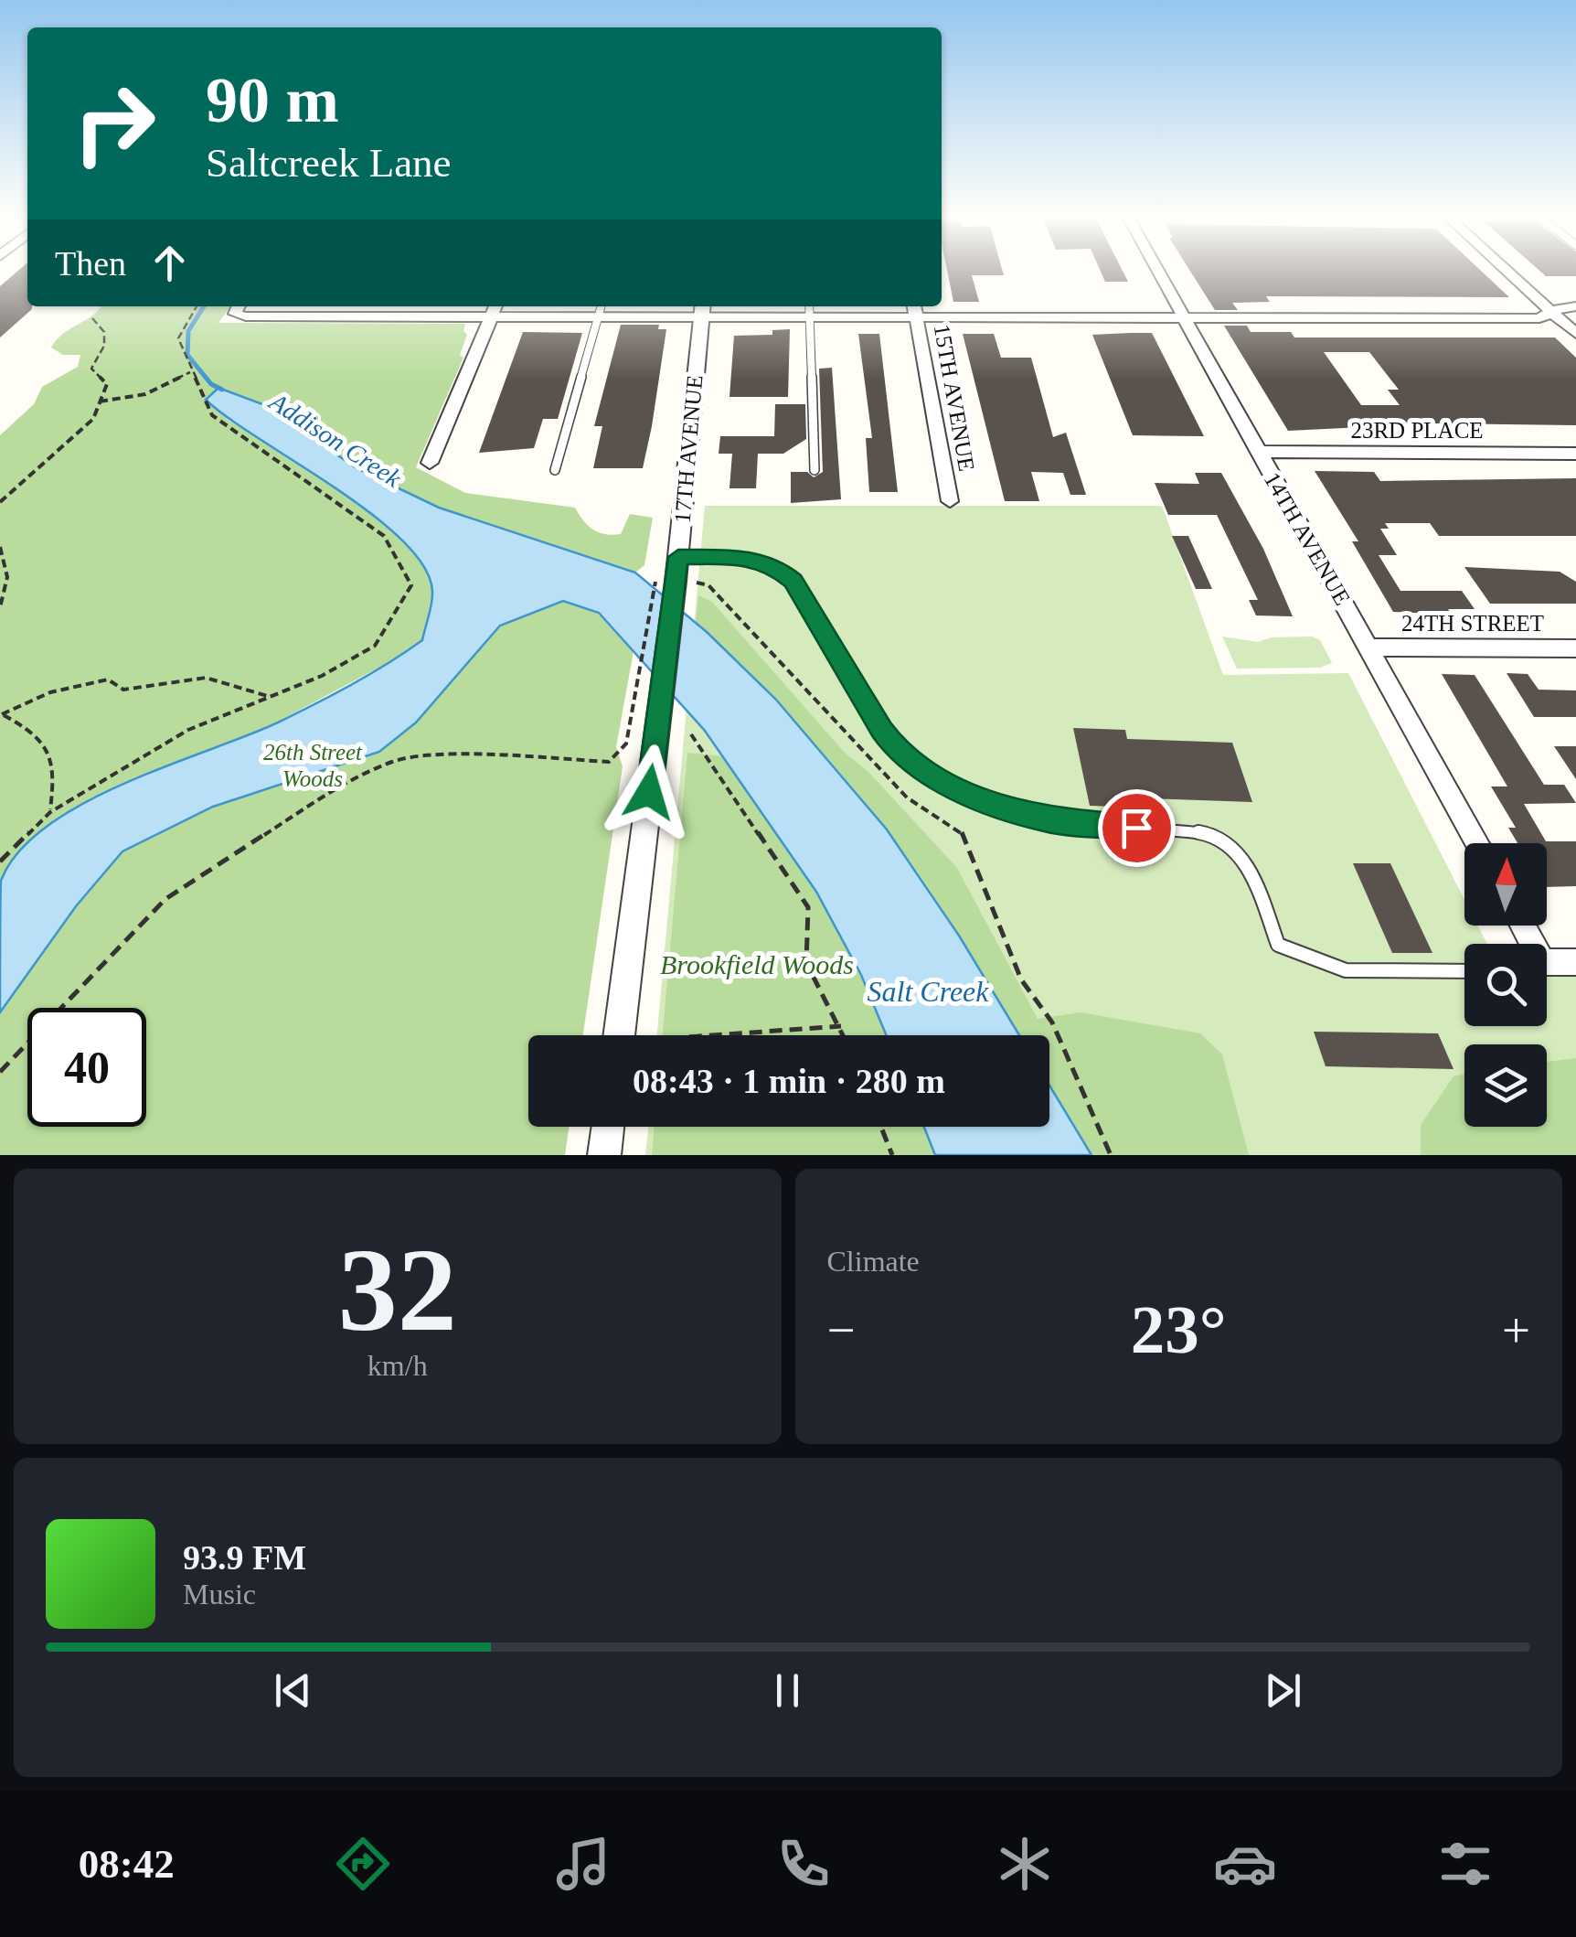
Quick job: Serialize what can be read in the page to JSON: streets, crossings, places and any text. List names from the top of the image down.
{
  "streets": {
    "street": [
      "15TH AVENUE",
      "23RD PLACE",
      "17TH AVENUE",
      "14TH AVENUE",
      "24TH STREET"
    ]
  },
  "crossings": [
    ["23RD PLACE", "14TH AVENUE"],
    ["14TH AVENUE", "24TH STREET"]
  ],
  "water": ["Addison Creek", "Salt Creek"],
  "parks": ["26th Street Woods", "Brookfield Woods"],
  "north": "top",
  "page": {
    "turn": ["90 m", "Saltcreek Lane"],
    "then": "Then",
    "limit": "40",
    "trip": "08:43 · 1 min · 280 m",
    "tile": [
      ["32", "km/h"],
      "Climate"
    ],
    "heat": ["−", "23°", "+"],
    "song": ["93.9 FM", "Music"],
    "tabs": "08:42"
  }
}
